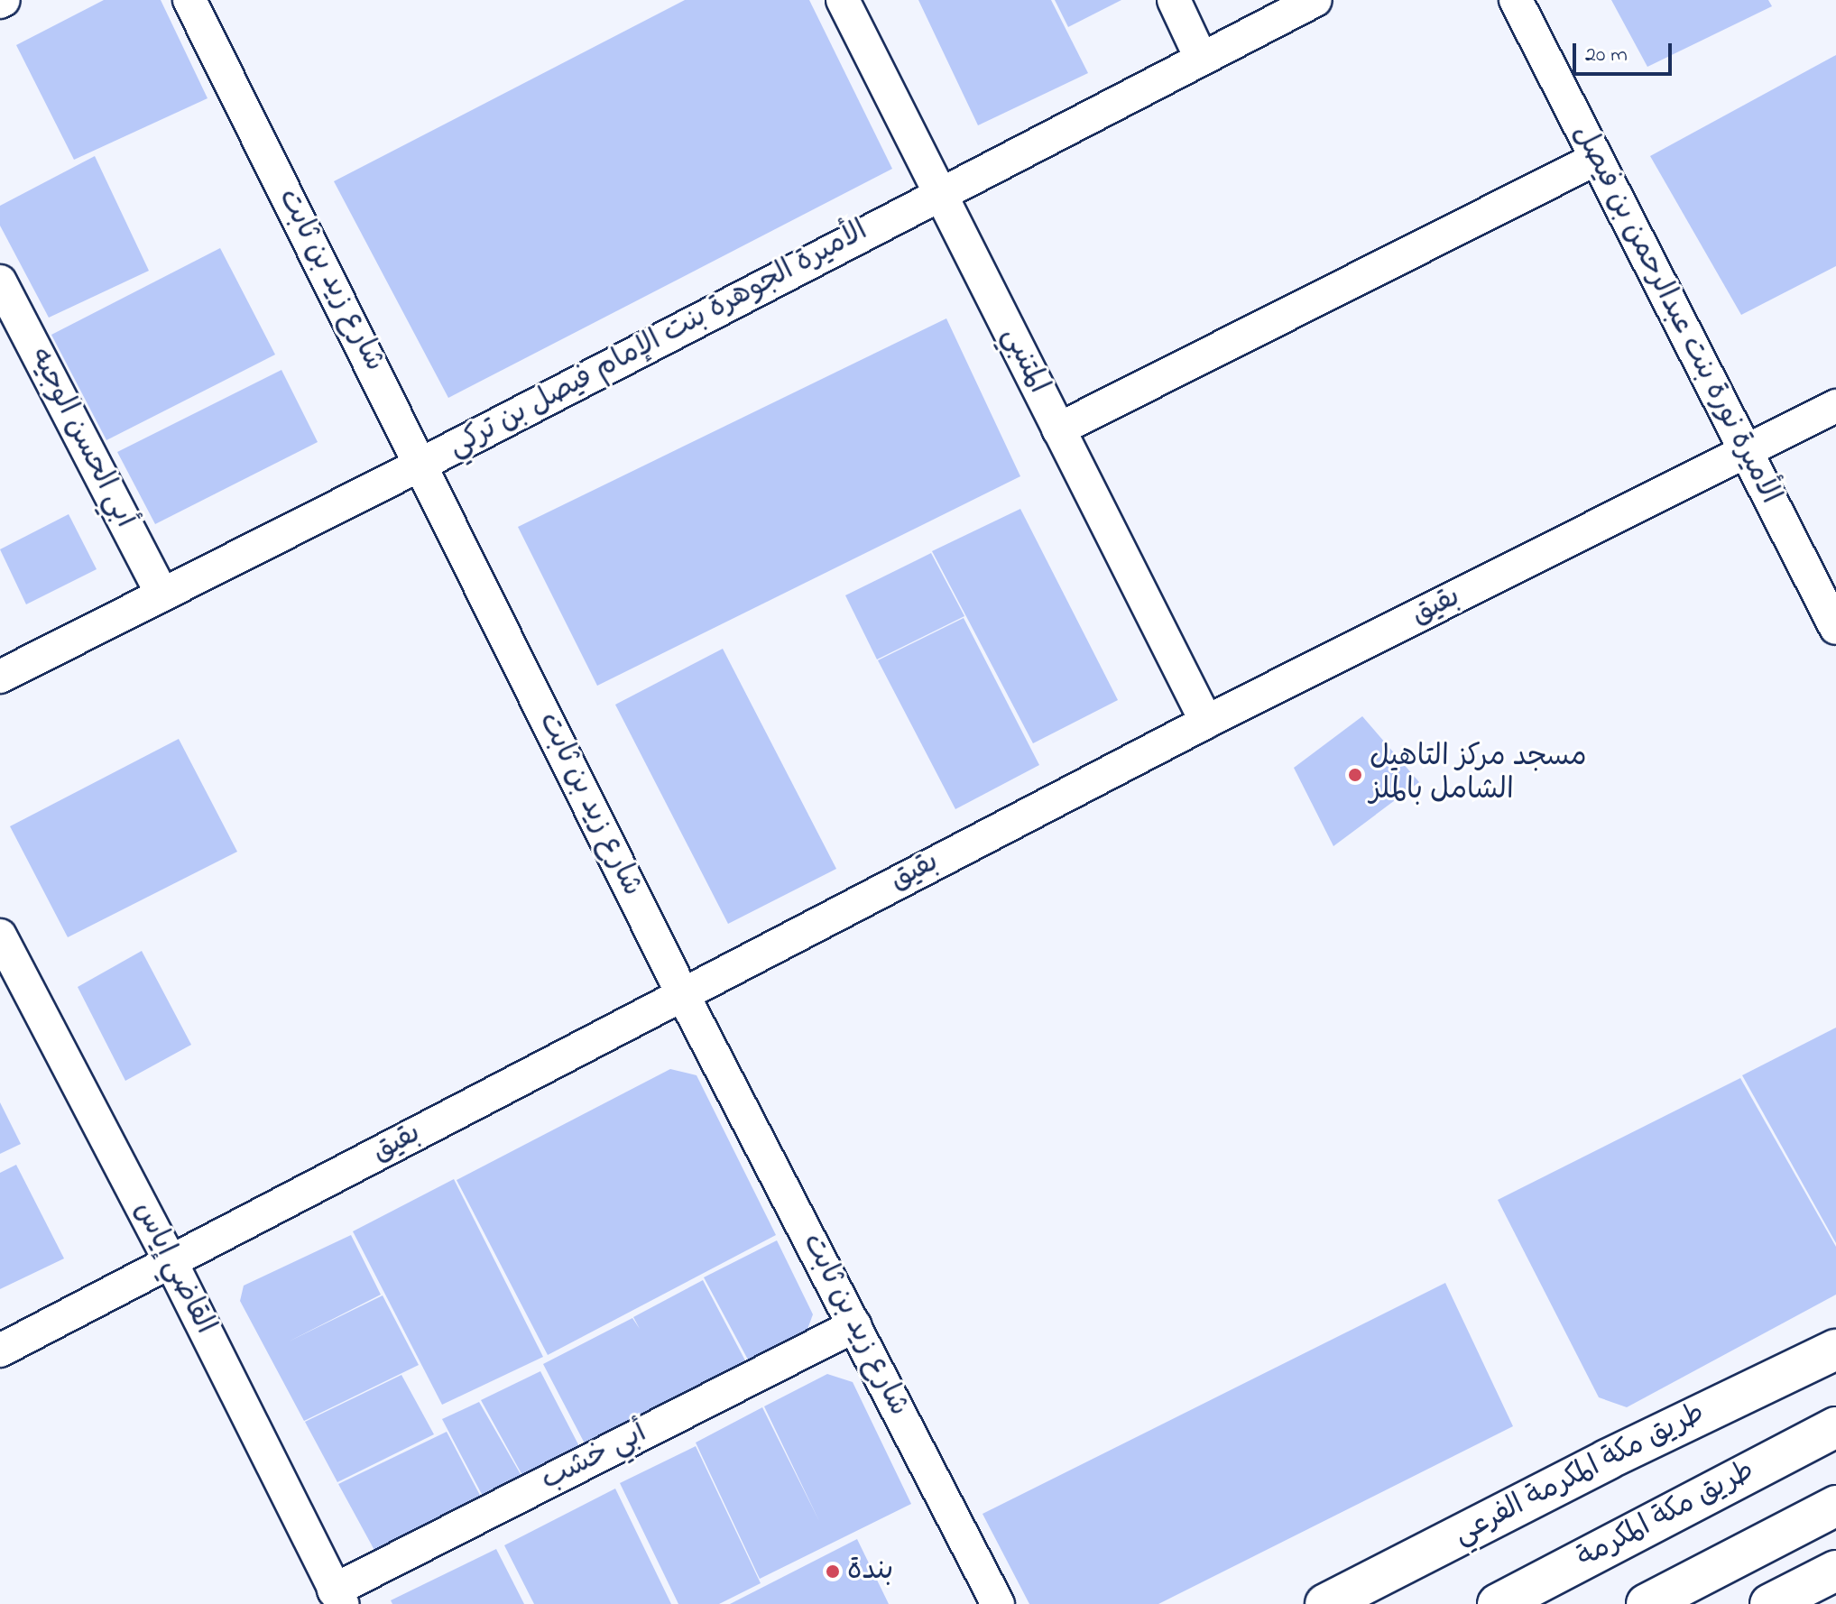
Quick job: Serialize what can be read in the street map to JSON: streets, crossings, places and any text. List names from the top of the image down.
{
  "streets": {
    "main road": ["طريق مكة المكرمة الفرعي", "طريق مكة المكرمة"],
    "street": [
      "شارع زيد بن ثابت",
      "الأميرة نورة بنت عبدالرحمن بن فيصل",
      "الأميرة الجوهرة بنت الإمام فيصل بن تركي",
      "المتنبي",
      "أبي الحسن الوجيه",
      "بقيق",
      "القاضي إياس",
      "أبي خشب"
    ]
  },
  "crossings": [
    ["شارع زيد بن ثابت", "الأميرة الجوهرة بنت الإمام فيصل بن تركي"],
    ["شارع زيد بن ثابت", "بقيق"],
    ["شارع زيد بن ثابت", "أبي خشب"],
    ["الأميرة نورة بنت عبدالرحمن بن فيصل", "بقيق"],
    ["الأميرة الجوهرة بنت الإمام فيصل بن تركي", "المتنبي"],
    ["الأميرة الجوهرة بنت الإمام فيصل بن تركي", "أبي الحسن الوجيه"],
    ["المتنبي", "بقيق"],
    ["بقيق", "القاضي إياس"],
    ["القاضي إياس", "أبي خشب"]
  ],
  "places": ["مسجد مركز التاهيل الشامل بالملز", "بندة"],
  "scale_bar": "20 m"
}
